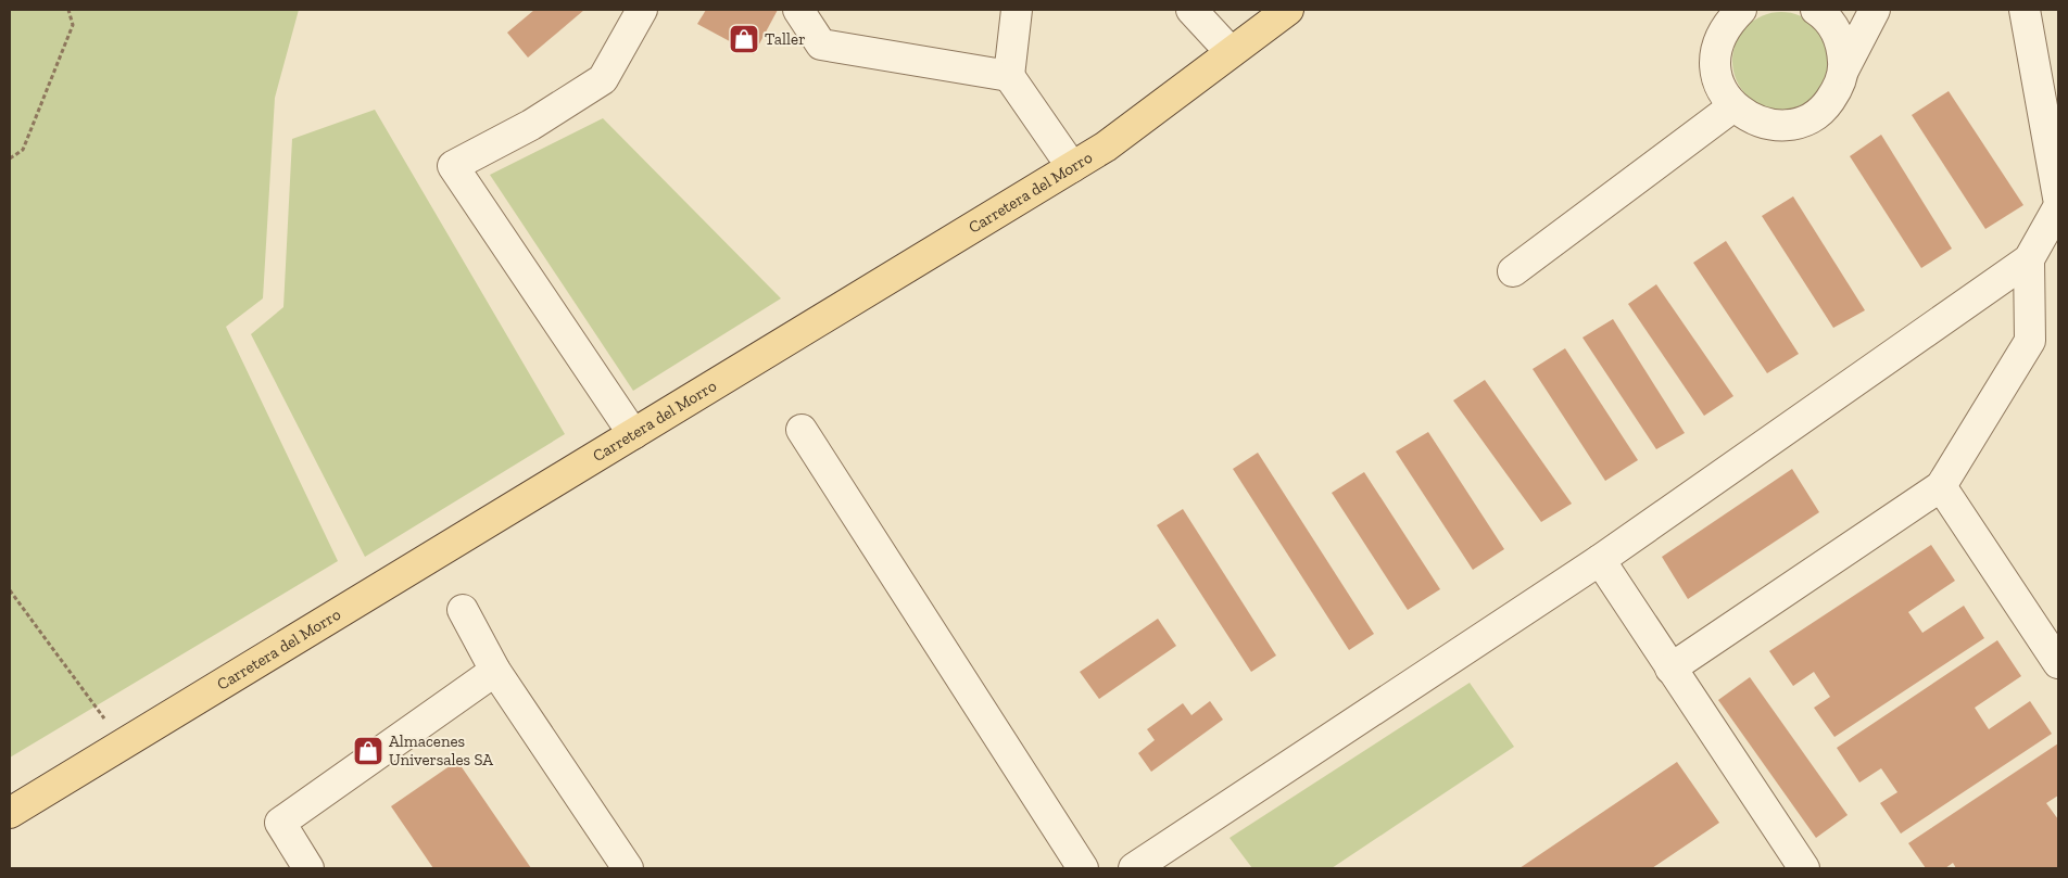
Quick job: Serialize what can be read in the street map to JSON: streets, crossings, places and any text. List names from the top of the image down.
{
  "streets": {
    "main road": ["Carretera del Morro"]
  },
  "places": {
    "shop": ["Taller", "Almacenes Universales SA"]
  }
}
